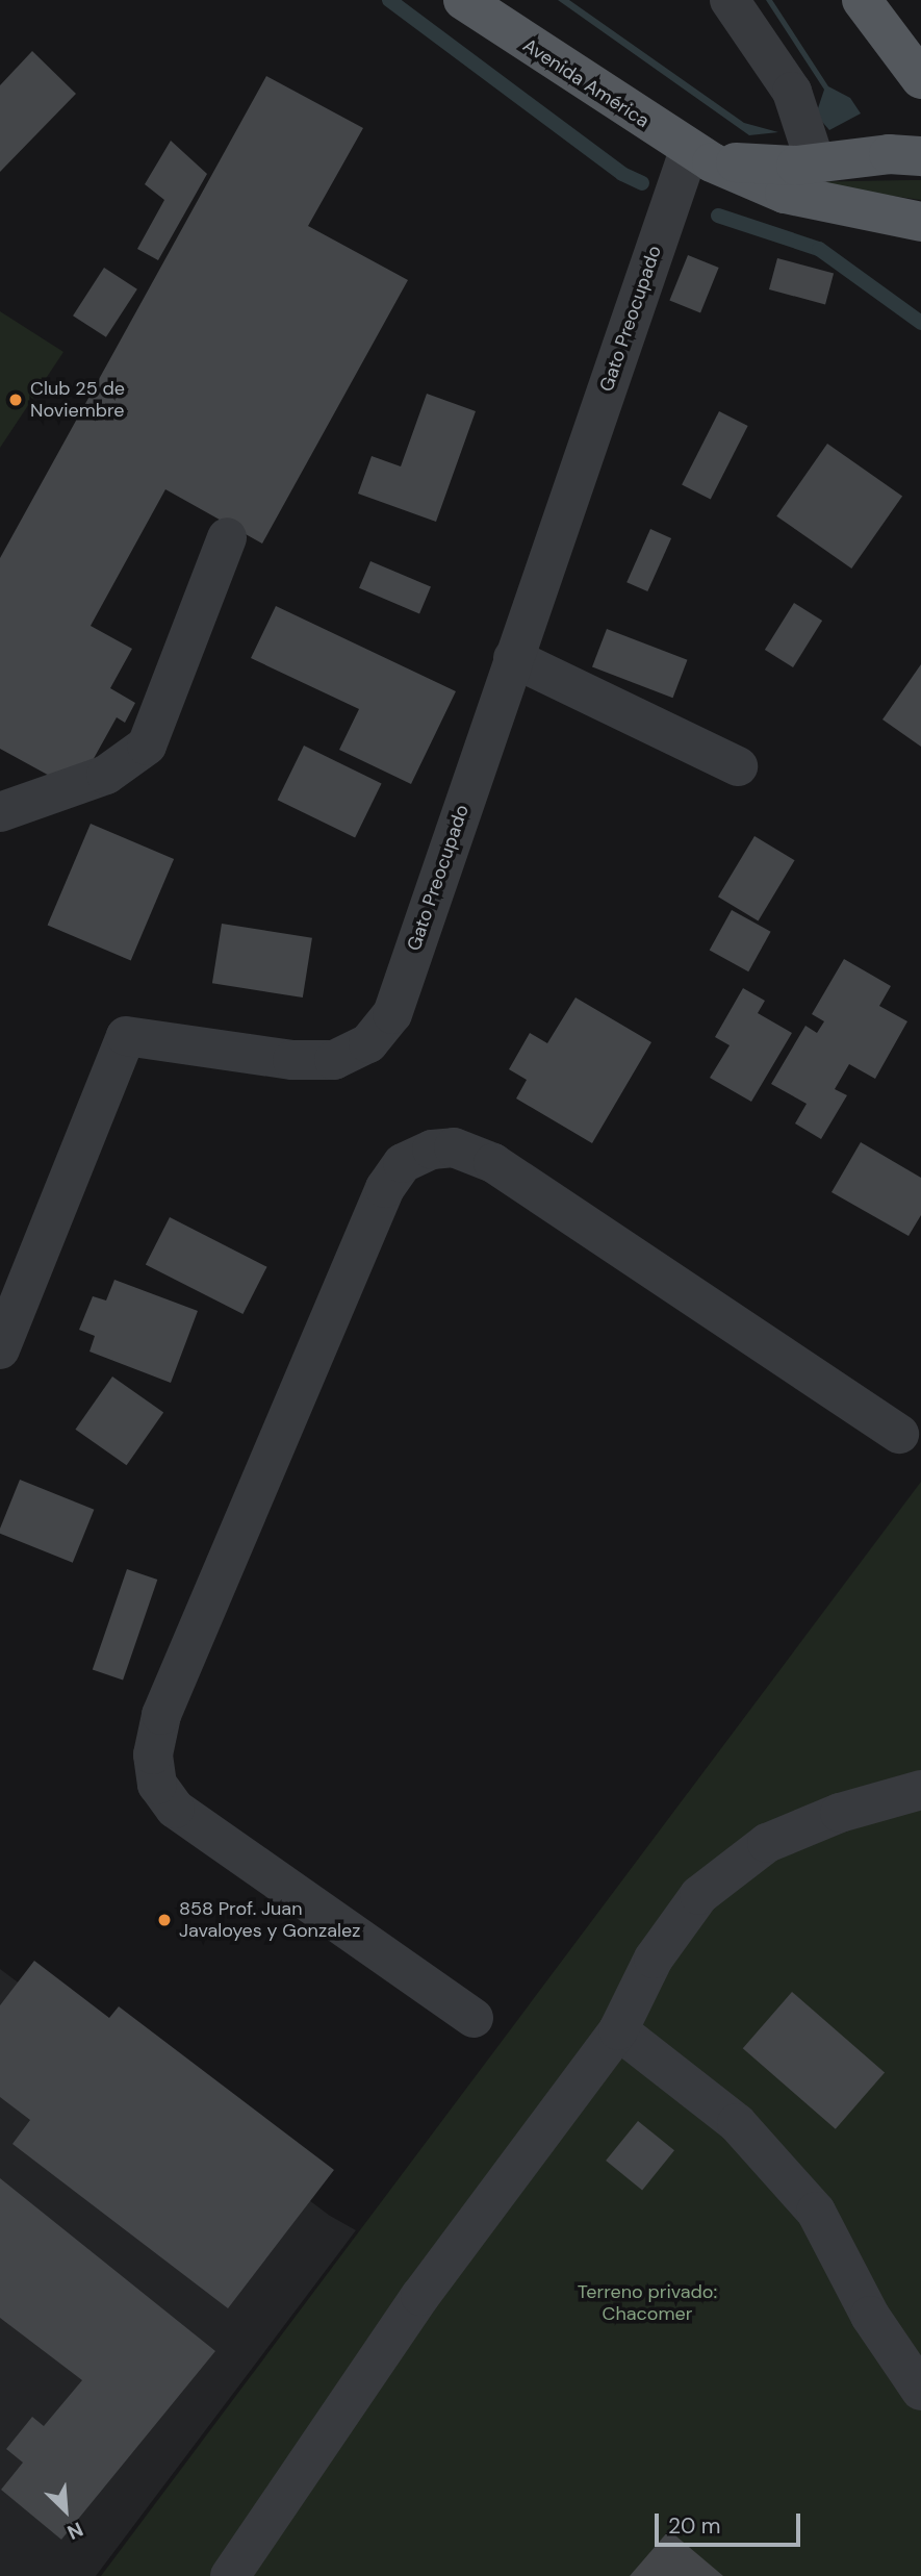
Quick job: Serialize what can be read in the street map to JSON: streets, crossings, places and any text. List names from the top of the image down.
{
  "streets": {
    "main road": ["Avenida América"],
    "street": ["Gato Preocupado"]
  },
  "crossings": [
    ["Avenida América", "Gato Preocupado"]
  ],
  "parks": ["Terreno privado: Chacomer"],
  "places": ["Club 25 de Noviembre", "858 Prof. Juan Javaloyes y Gonzalez"],
  "scale_bar": "20 m",
  "north": "bottom right"
}
